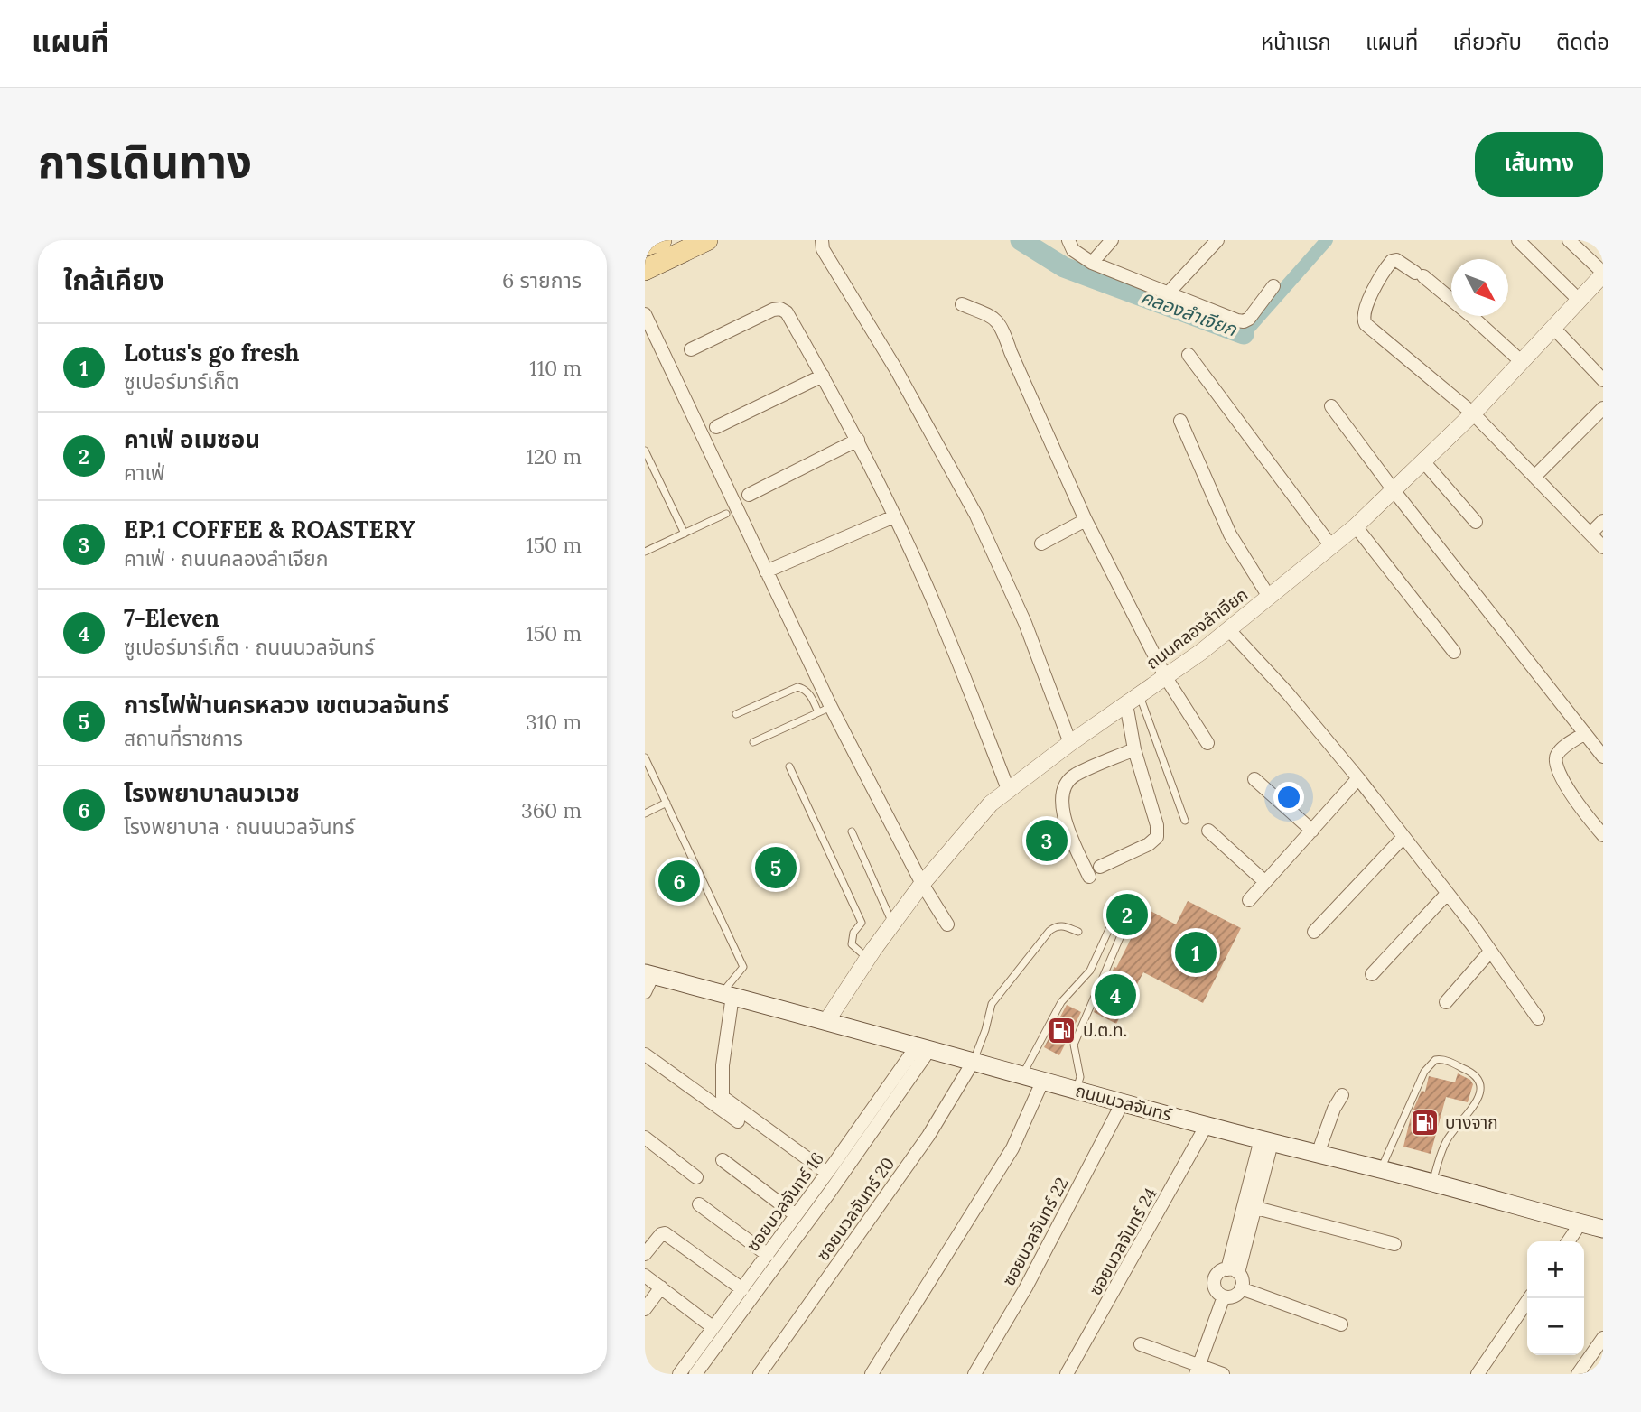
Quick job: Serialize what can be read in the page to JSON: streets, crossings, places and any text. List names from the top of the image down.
{
  "streets": {
    "main road": ["ถนนนวลจันทร์"],
    "street": [
      "ถนนคลองลำเจียก",
      "ซอยนวลจันทร์ 16",
      "ซอยนวลจันทร์ 20",
      "ซอยนวลจันทร์ 22",
      "ซอยนวลจันทร์ 24"
    ]
  },
  "crossings": [
    ["ถนนคลองลำเจียก", "ถนนนวลจันทร์"],
    ["ถนนนวลจันทร์", "ซอยนวลจันทร์ 16"],
    ["ถนนนวลจันทร์", "ซอยนวลจันทร์ 20"],
    ["ถนนนวลจันทร์", "ซอยนวลจันทร์ 22"],
    ["ถนนนวลจันทร์", "ซอยนวลจันทร์ 24"]
  ],
  "water": ["คลองลำเจียก"],
  "places": {
    "fuel station": ["ป.ต.ท.", "บางจาก"]
  },
  "north": "bottom right",
  "page": {
    "header": "แผนที่",
    "nav": [
      "หน้าแรก",
      "แผนที่",
      "เกี่ยวกับ",
      "ติดต่อ"
    ],
    "title": "การเดินทาง",
    "buttons": "เส้นทาง",
    "heading": ["ใกล้เคียง", "6 รายการ"],
    "list": [
      {
        "mark": "1",
        "name": "Lotus's go fresh",
        "note": "ซูเปอร์มาร์เก็ต",
        "value": "110 m"
      },
      {
        "mark": "2",
        "name": "คาเฟ่ อเมซอน",
        "note": "คาเฟ่",
        "value": "120 m"
      },
      {
        "mark": "3",
        "name": "EP.1 COFFEE & ROASTERY",
        "note": "คาเฟ่ · ถนนคลองลำเจียก",
        "value": "150 m"
      },
      {
        "mark": "4",
        "name": "7-Eleven",
        "note": "ซูเปอร์มาร์เก็ต · ถนนนวลจันทร์",
        "value": "150 m"
      },
      {
        "mark": "5",
        "name": "การไฟฟ้านครหลวง เขตนวลจันทร์",
        "note": "สถานที่ราชการ",
        "value": "310 m"
      },
      {
        "mark": "6",
        "name": "โรงพยาบาลนวเวช",
        "note": "โรงพยาบาล · ถนนนวลจันทร์",
        "value": "360 m"
      }
    ],
    "pins": [
      "3",
      "5",
      "6",
      "2",
      "1",
      "4"
    ],
    "map_buttons": ["+", "−"]
  }
}
